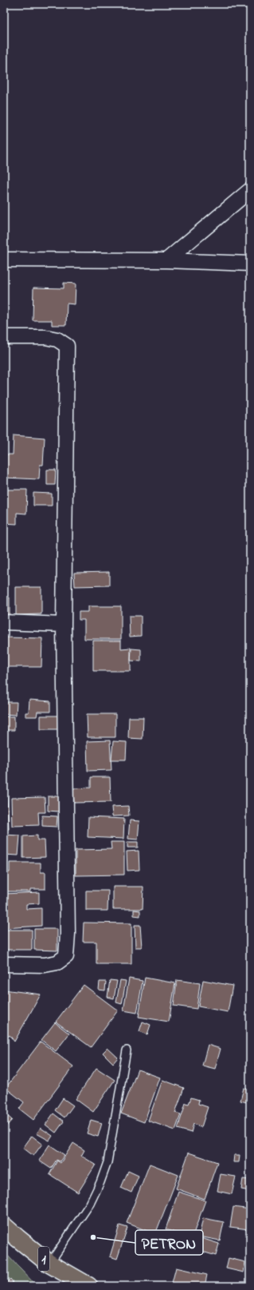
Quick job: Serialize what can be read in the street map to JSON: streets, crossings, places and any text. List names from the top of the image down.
{
  "streets": {
    "main road": ["1"]
  },
  "places": ["PETRON"]
}
